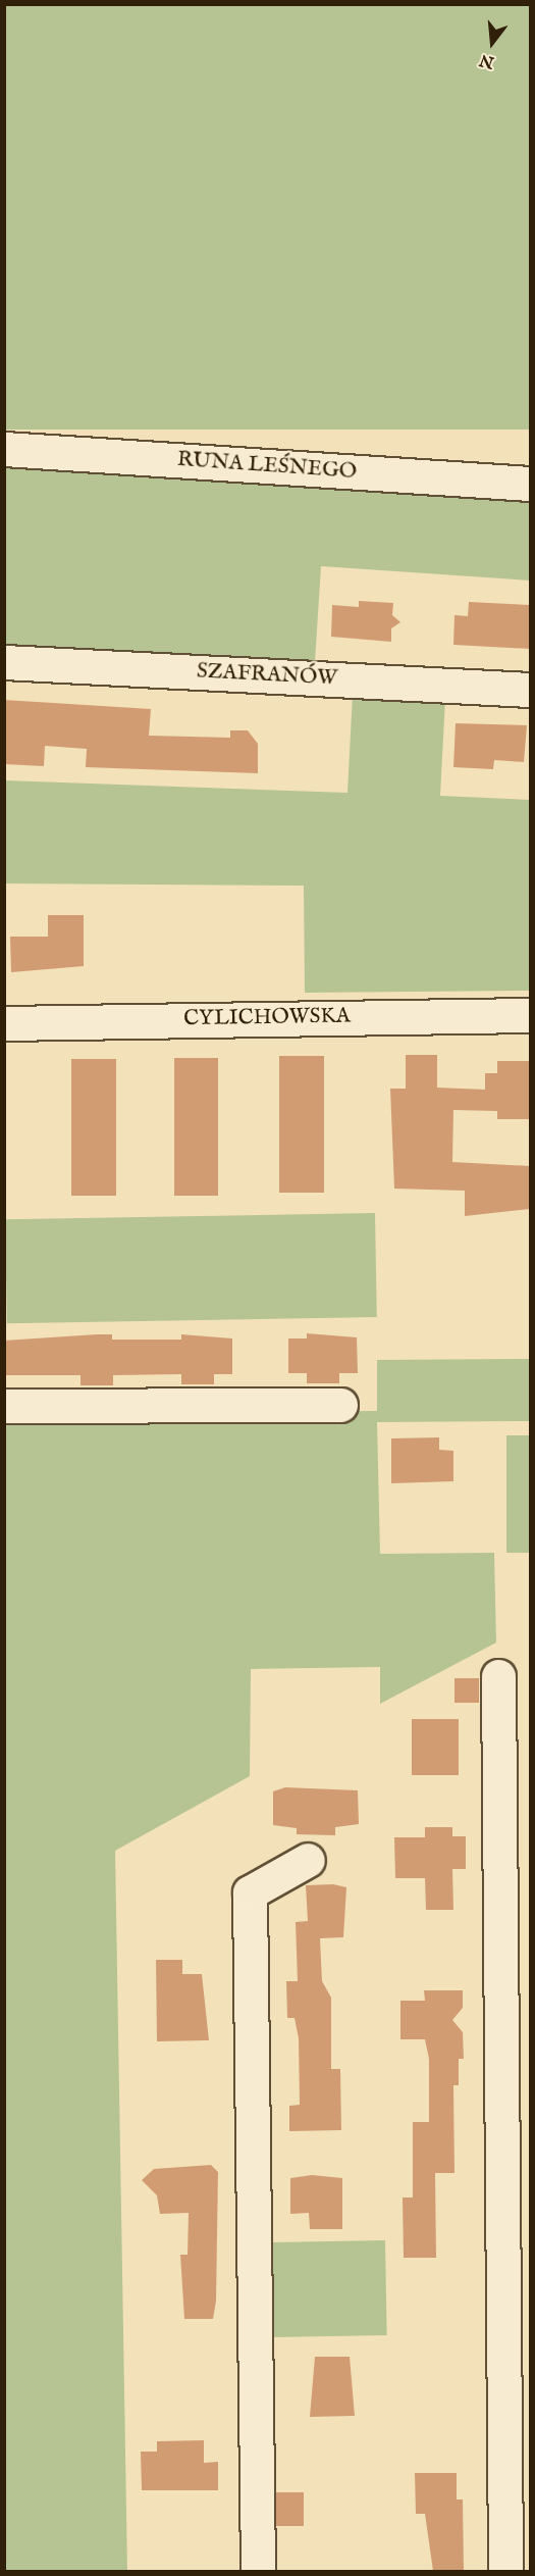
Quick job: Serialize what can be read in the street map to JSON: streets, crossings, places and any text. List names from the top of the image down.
{
  "streets": {
    "street": ["RUNA LEŚNEGO", "SZAFRANÓW", "CYLICHOWSKA"]
  },
  "north": "bottom"
}
